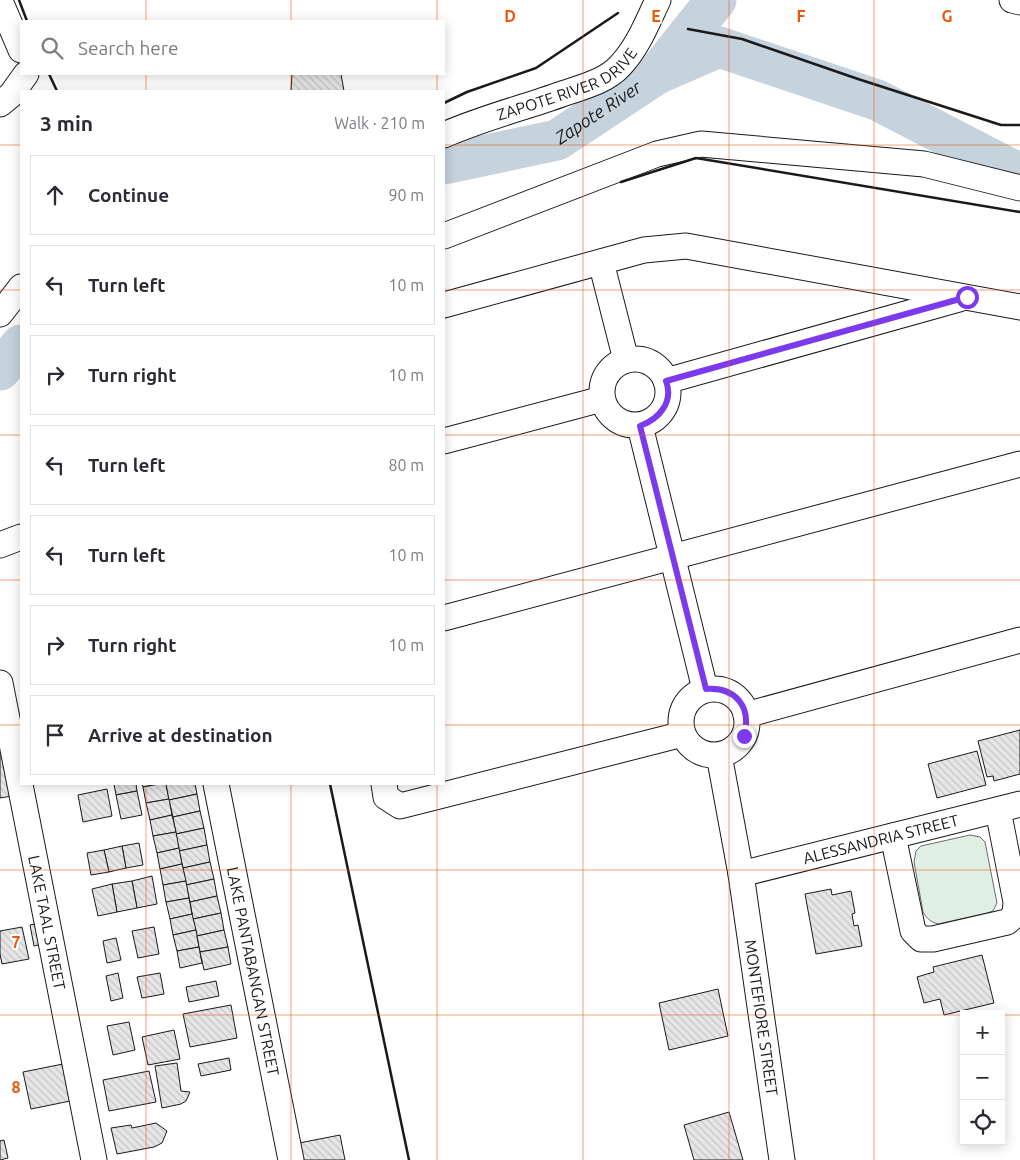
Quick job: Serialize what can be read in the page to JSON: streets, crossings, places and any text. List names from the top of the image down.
{
  "streets": {
    "street": [
      "ZAPOTE RIVER DRIVE",
      "ALESSANDRIA STREET",
      "LAKE TAAL STREET",
      "LAKE PANTABANGAN STREET",
      "MONTEFIORE STREET"
    ]
  },
  "crossings": [
    ["ALESSANDRIA STREET", "MONTEFIORE STREET"]
  ],
  "water": ["Zapote River"],
  "page": {
    "search": "Search here",
    "heading": ["3 min", "Walk · 210 m"],
    "list": [
      ["Continue", "90 m"],
      ["Turn left", "10 m"],
      ["Turn right", "10 m"],
      ["Turn left", "80 m"],
      ["Turn left", "10 m"],
      ["Turn right", "10 m"],
      "Arrive at destination"
    ],
    "map_buttons": ["+", "−"]
  },
  "grid": {
    "columns": [
      "D",
      "E",
      "F",
      "G"
    ],
    "rows": ["7", "8"]
  }
}
